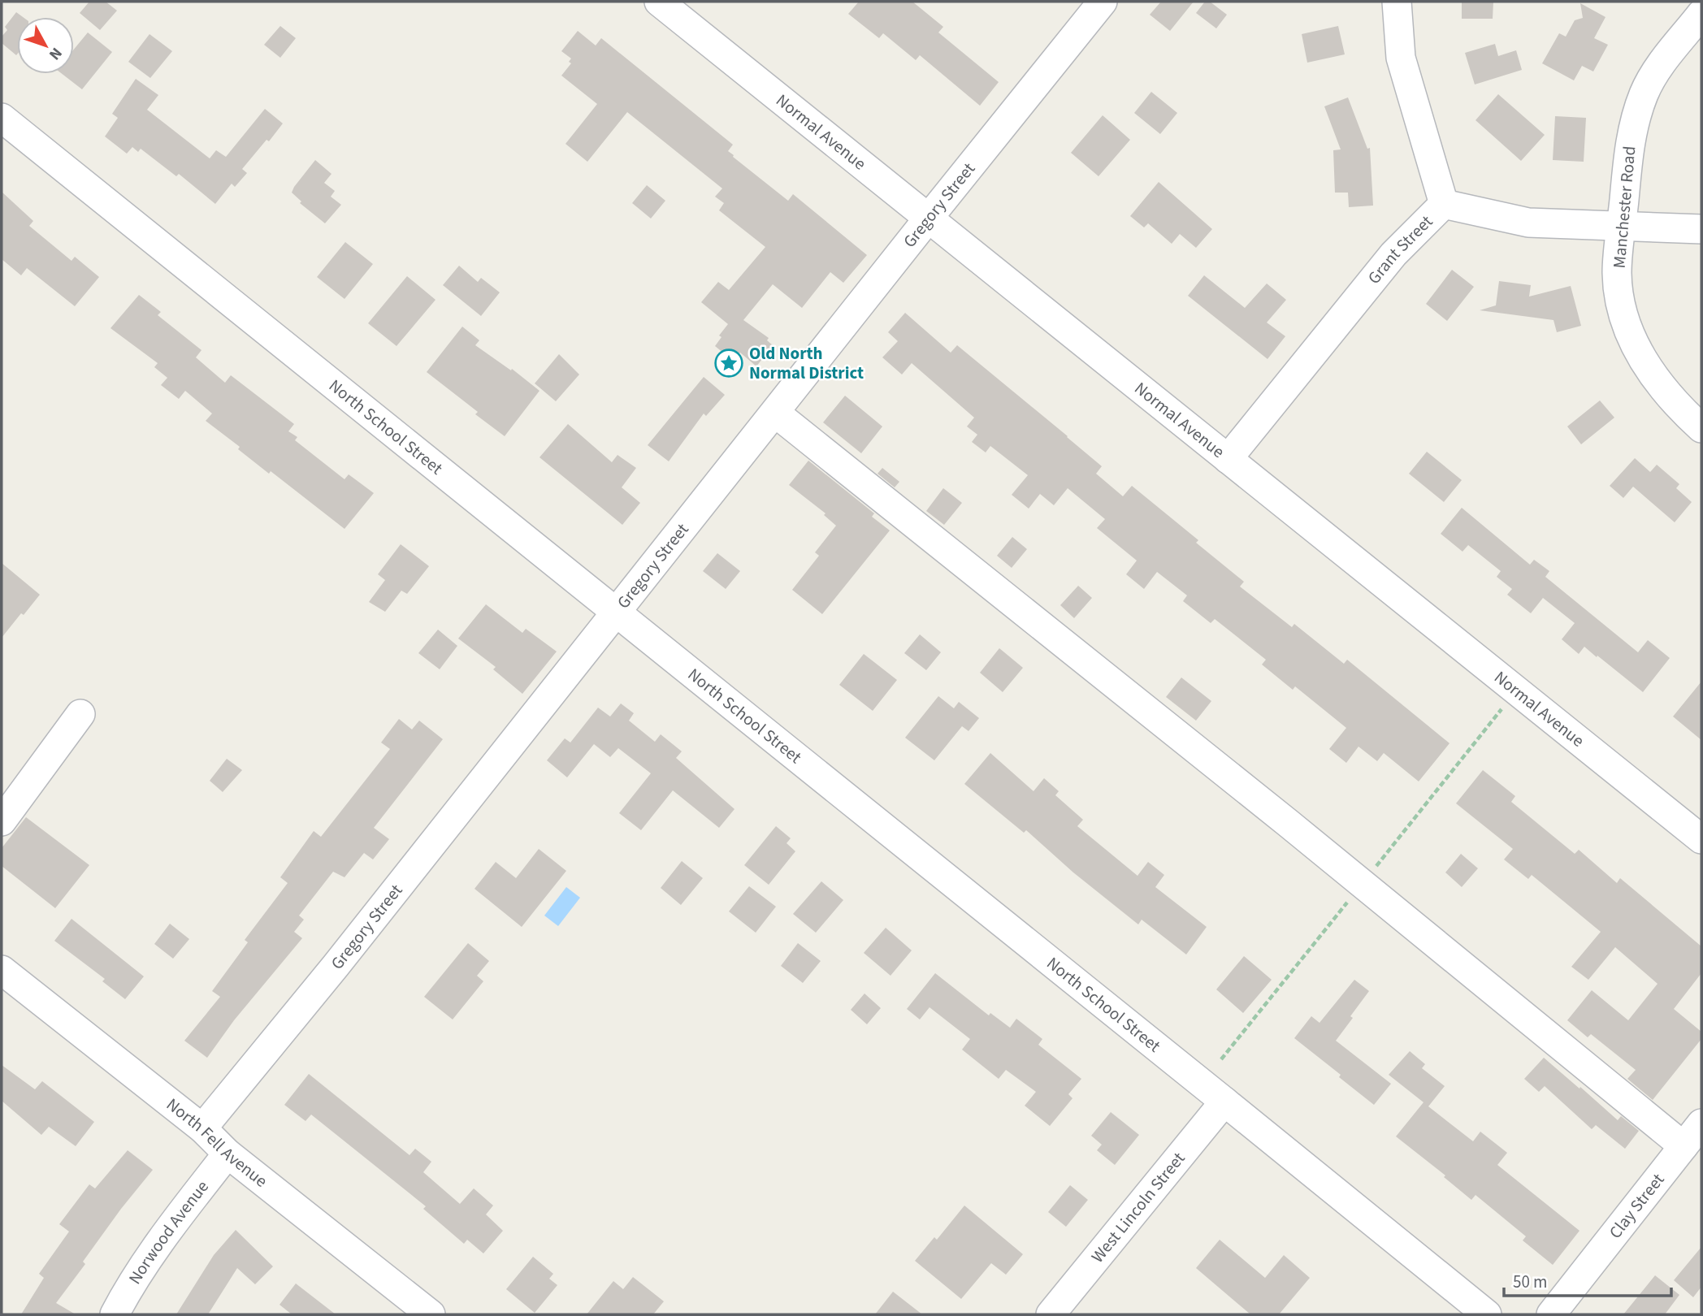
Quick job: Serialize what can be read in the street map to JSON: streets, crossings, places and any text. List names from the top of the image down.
{
  "streets": {
    "street": [
      "Normal Avenue",
      "Gregory Street",
      "Manchester Road",
      "Grant Street",
      "North School Street",
      "North Fell Avenue",
      "Clay Street",
      "West Lincoln Street",
      "Norwood Avenue"
    ]
  },
  "crossings": [
    ["Normal Avenue", "Gregory Street"],
    ["Normal Avenue", "Grant Street"],
    ["Gregory Street", "North School Street"],
    ["Gregory Street", "North Fell Avenue"],
    ["North School Street", "West Lincoln Street"],
    ["North Fell Avenue", "Norwood Avenue"]
  ],
  "places": {
    "place": ["Old North Normal District"]
  },
  "scale_bar": "50 m",
  "north": "bottom right"
}
